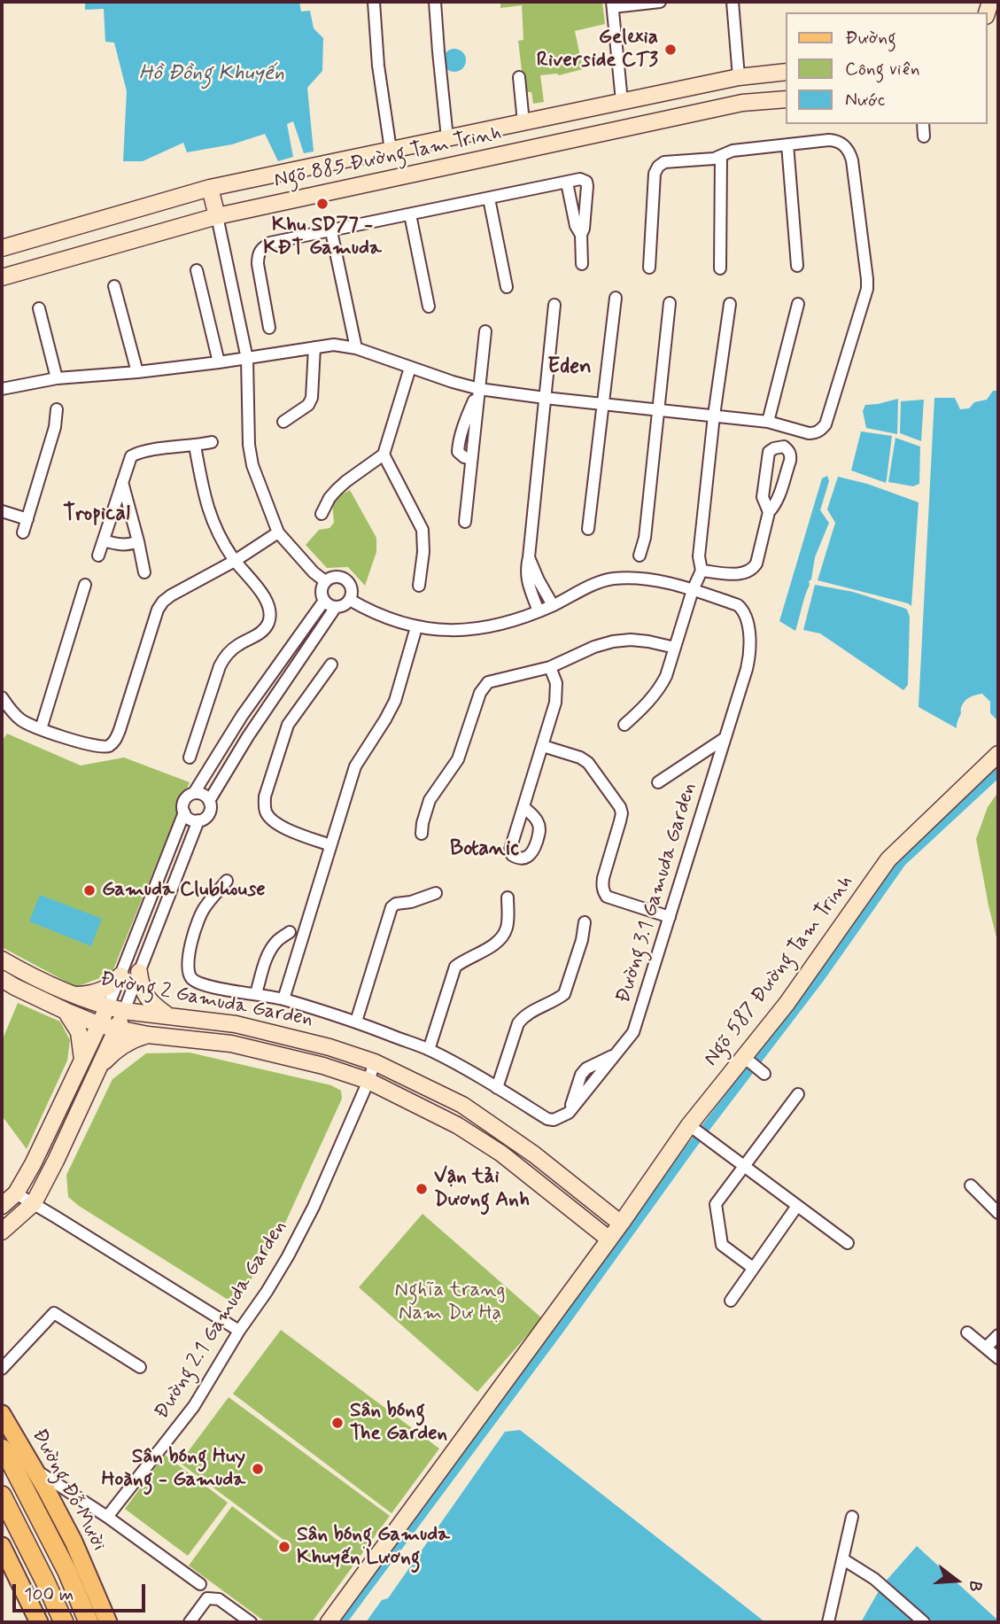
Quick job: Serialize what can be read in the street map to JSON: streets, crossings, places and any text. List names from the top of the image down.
{
  "streets": {
    "main road": ["Đường Đỗ Mười"],
    "street": [
      "Ngõ 885 Đường Tam Trinh",
      "Đường 3.1 Gamuda Garden",
      "Ngõ 587 Đường Tam Trinh",
      "Đường 2 Gamuda Garden",
      "Đường 2.1 Gamuda Garden"
    ]
  },
  "crossings": [
    ["Ngõ 587 Đường Tam Trinh", "Đường 2 Gamuda Garden"],
    ["Đường 2 Gamuda Garden", "Đường 2.1 Gamuda Garden"]
  ],
  "districts": ["Eden", "Tropical", "Botanic"],
  "water": ["Hồ Đồng Khuyến"],
  "parks": ["Nghĩa trang Nam Dư Hạ"],
  "places": [
    "Gelexia Riverside CT3",
    "Khu SD77 - KĐT Gamuda",
    "Gamuda Clubhouse",
    "Vận tải Dương Anh",
    "Sân bóng The Garden",
    "Sân bóng Huy Hoàng - Gamuda",
    "Sân bóng Gamuda Khuyến Lương"
  ],
  "legend": ["Đường", "Công viên", "Nước"],
  "scale_bar": "100 m",
  "north": "right"
}
